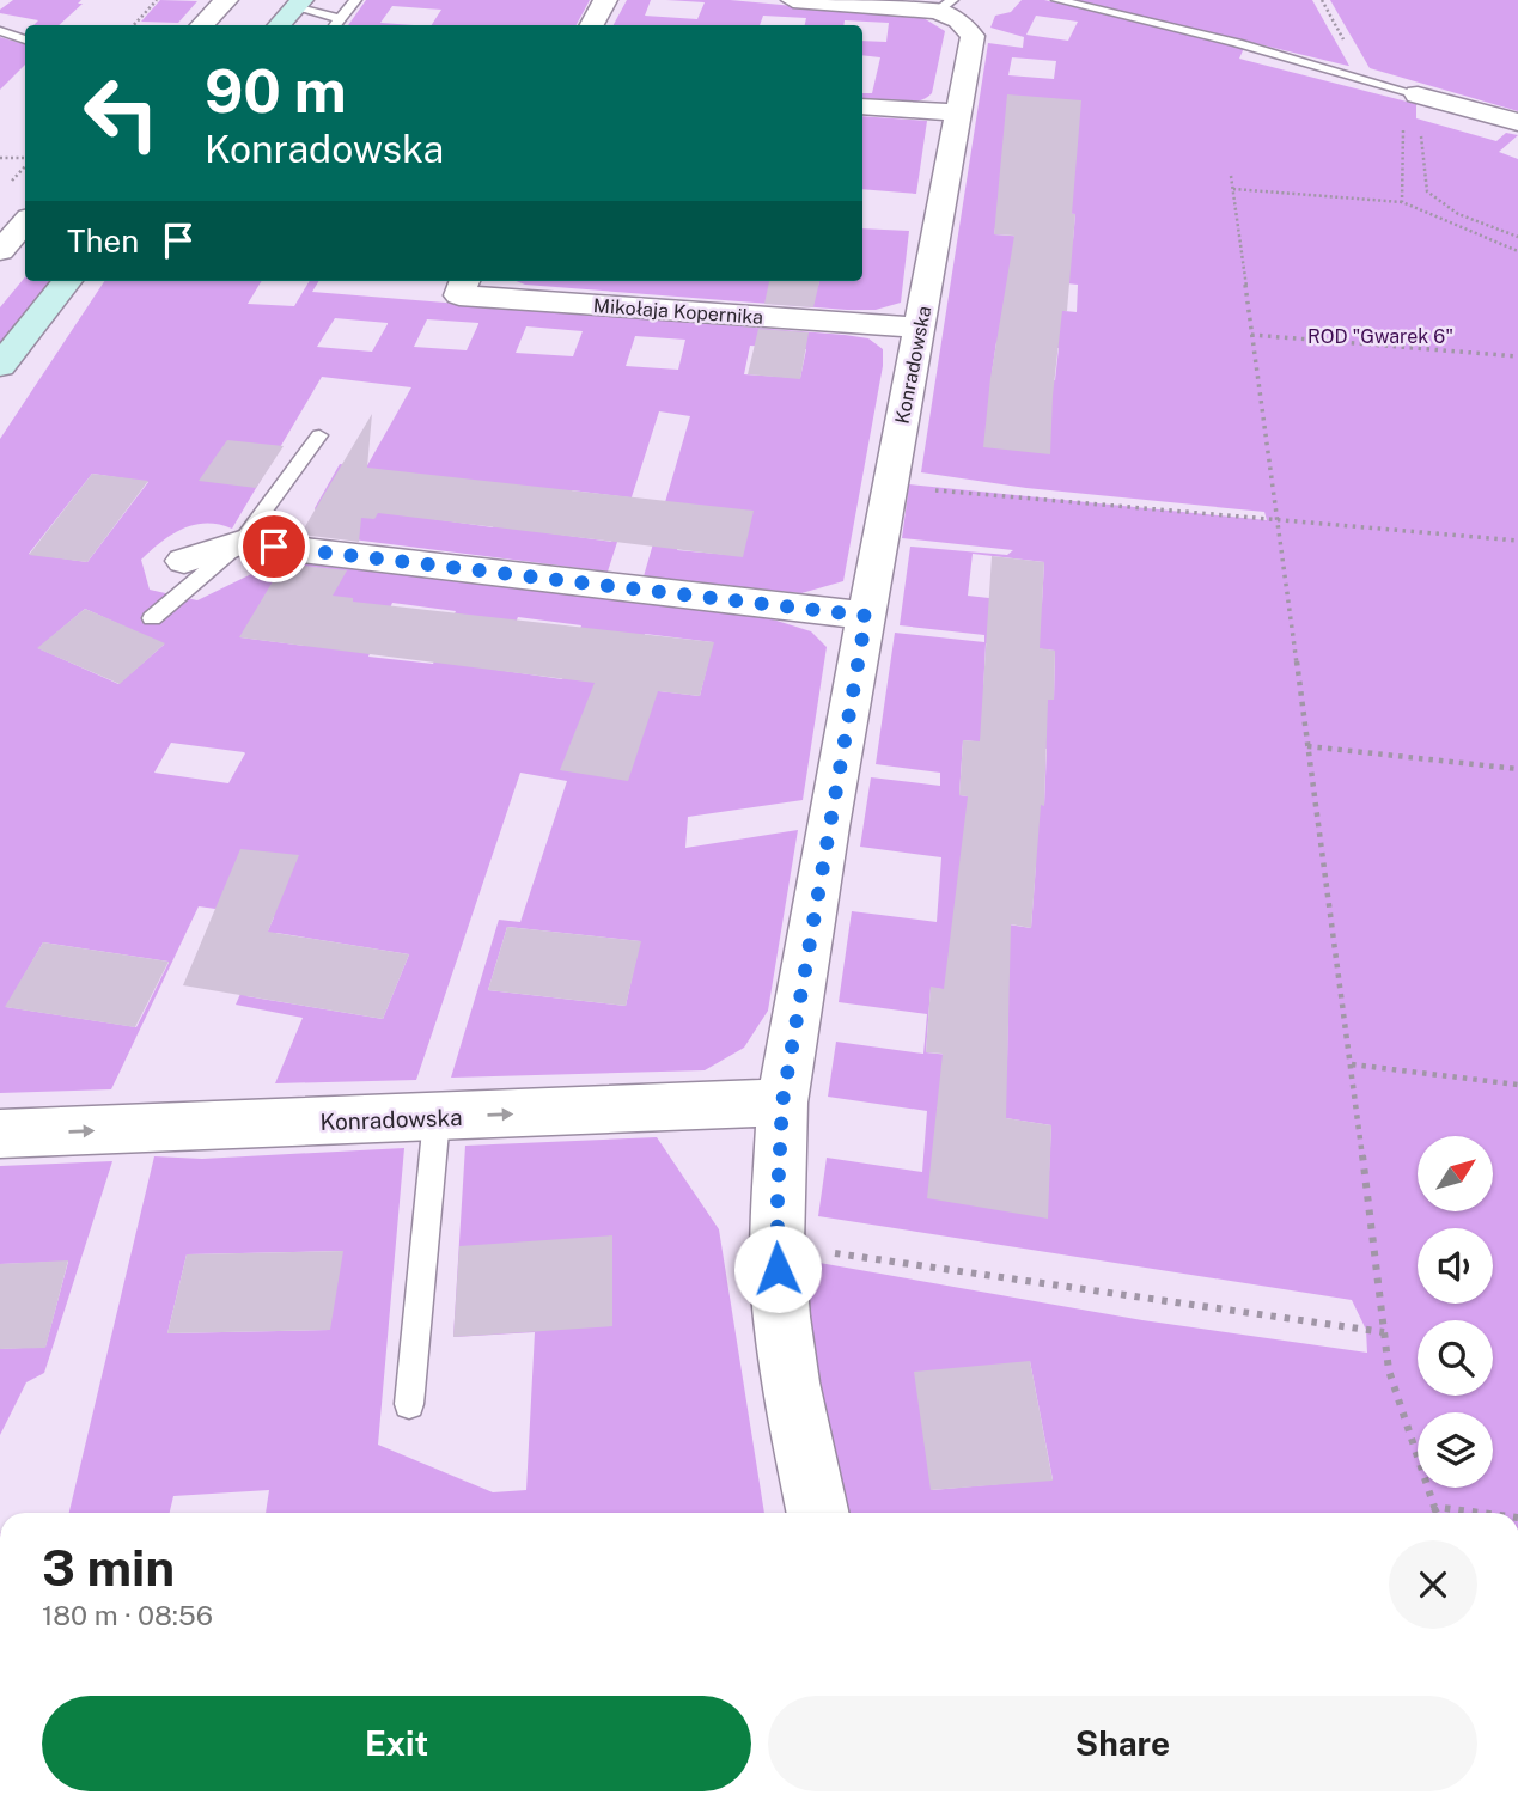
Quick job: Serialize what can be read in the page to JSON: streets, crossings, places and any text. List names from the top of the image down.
{
  "streets": {
    "street": ["Mikołaja Kopernika", "Konradowska"]
  },
  "crossings": [
    ["Mikołaja Kopernika", "Konradowska"]
  ],
  "parks": ["ROD \"Gwarek 6\""],
  "north": "top right",
  "page": {
    "turn": ["90 m", "Konradowska"],
    "then": "Then",
    "heading": ["3 min", "180 m · 08:56"],
    "buttons": ["Exit", "Share"]
  }
}
